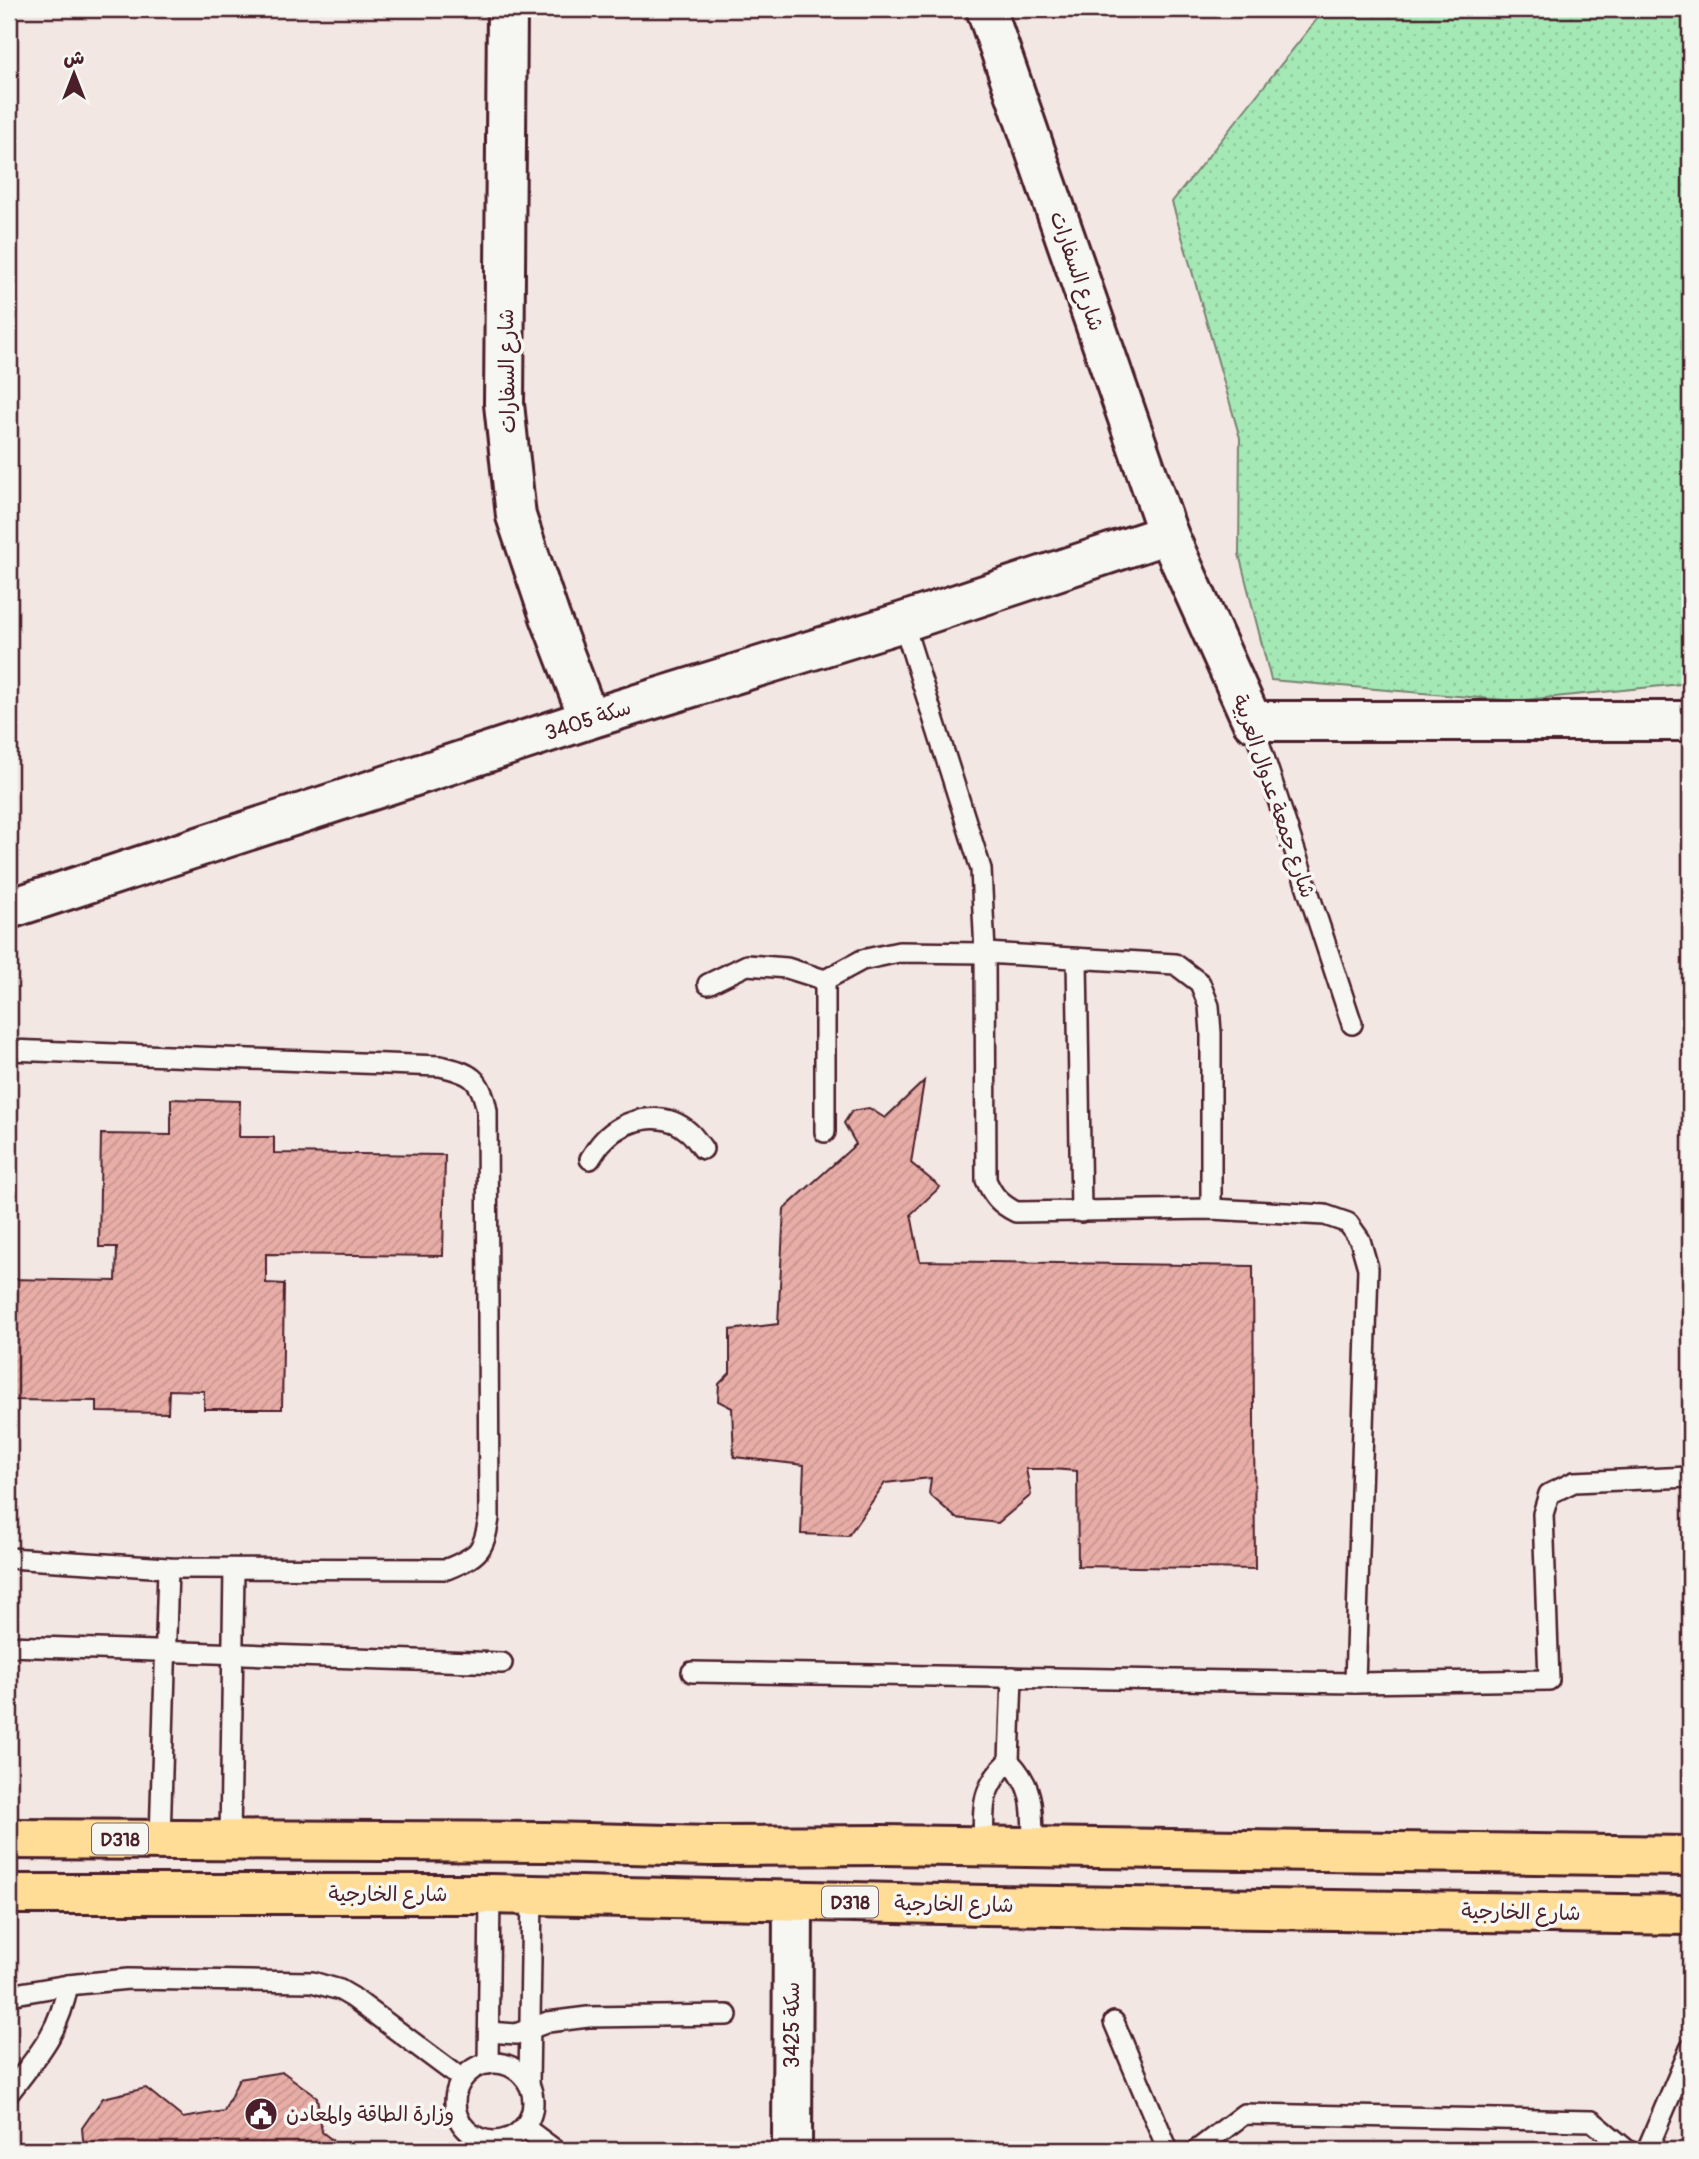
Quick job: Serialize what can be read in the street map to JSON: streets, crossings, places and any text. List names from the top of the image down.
{
  "streets": {
    "main road": ["D318", "شارع الخارجية"],
    "street": [
      "شارع السفارات",
      "سكة 3405",
      "شارع جمعة عدوال العربية",
      "سكة 3425"
    ]
  },
  "crossings": [
    ["شارع السفارات", "سكة 3405"],
    ["شارع السفارات", "شارع جمعة عدوال العربية"],
    ["سكة 3405", "شارع جمعة عدوال العربية"],
    ["شارع الخارجية", "سكة 3425"]
  ],
  "places": {
    "public building": ["وزارة الطاقة والمعادن"]
  },
  "north": "top"
}
